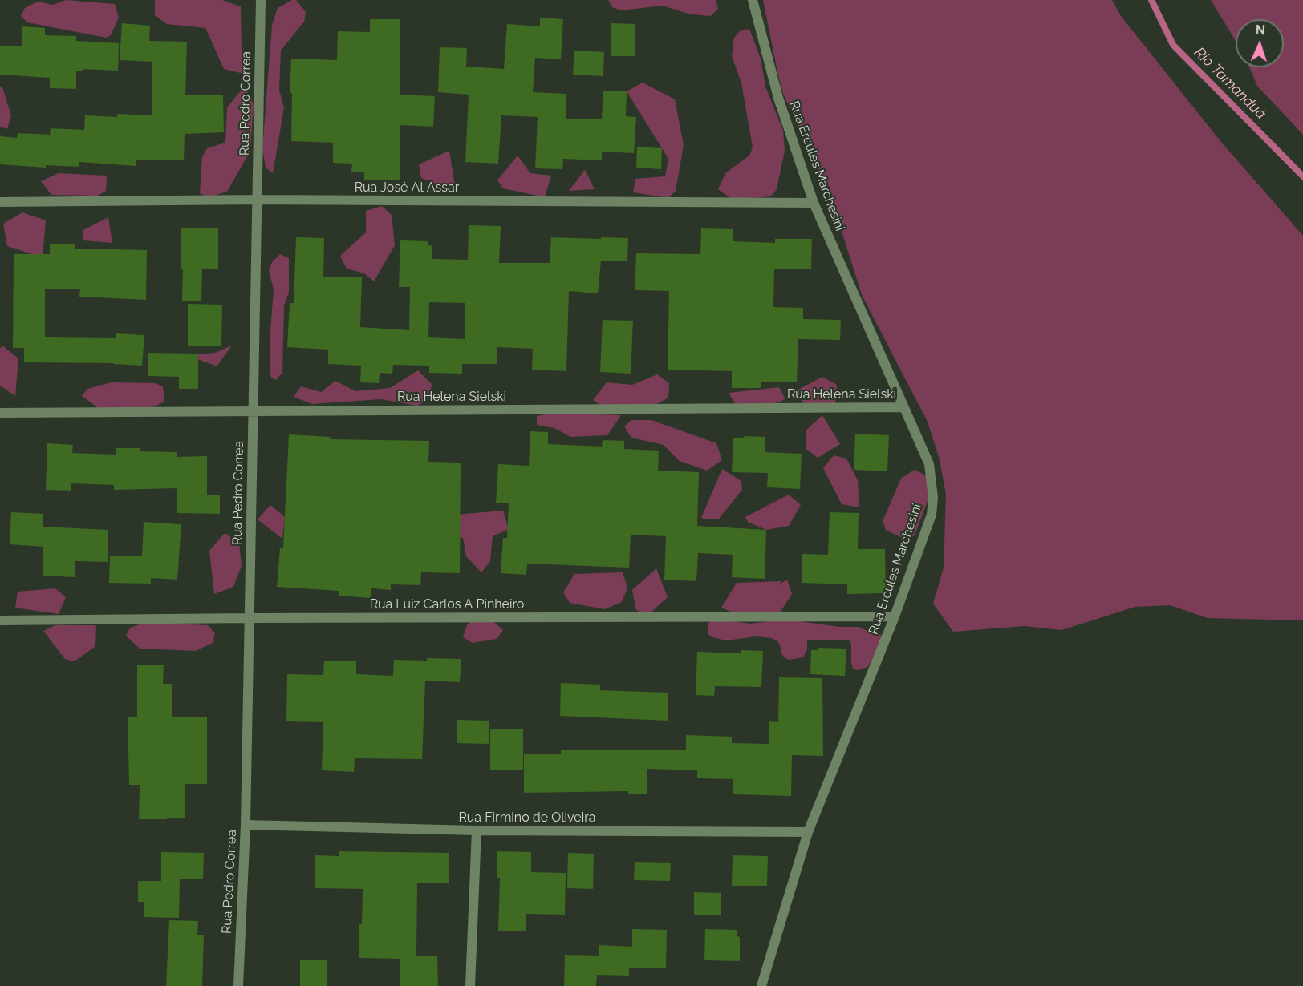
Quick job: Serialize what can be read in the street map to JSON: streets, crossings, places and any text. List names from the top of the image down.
{
  "streets": {
    "street": [
      "Rua Pedro Correa",
      "Rua Ercules Marchesini",
      "Rua José Al Assar",
      "Rua Helena Sielski",
      "Rua Luiz Carlos A Pinheiro",
      "Rua Firmino de Oliveira"
    ]
  },
  "crossings": [
    ["Rua Pedro Correa", "Rua José Al Assar"],
    ["Rua Pedro Correa", "Rua Helena Sielski"],
    ["Rua Pedro Correa", "Rua Luiz Carlos A Pinheiro"],
    ["Rua Pedro Correa", "Rua Firmino de Oliveira"],
    ["Rua Ercules Marchesini", "Rua José Al Assar"],
    ["Rua Ercules Marchesini", "Rua Helena Sielski"],
    ["Rua Ercules Marchesini", "Rua Luiz Carlos A Pinheiro"],
    ["Rua Ercules Marchesini", "Rua Firmino de Oliveira"]
  ],
  "water": ["Rio Tamanduá"],
  "north": "top"
}
